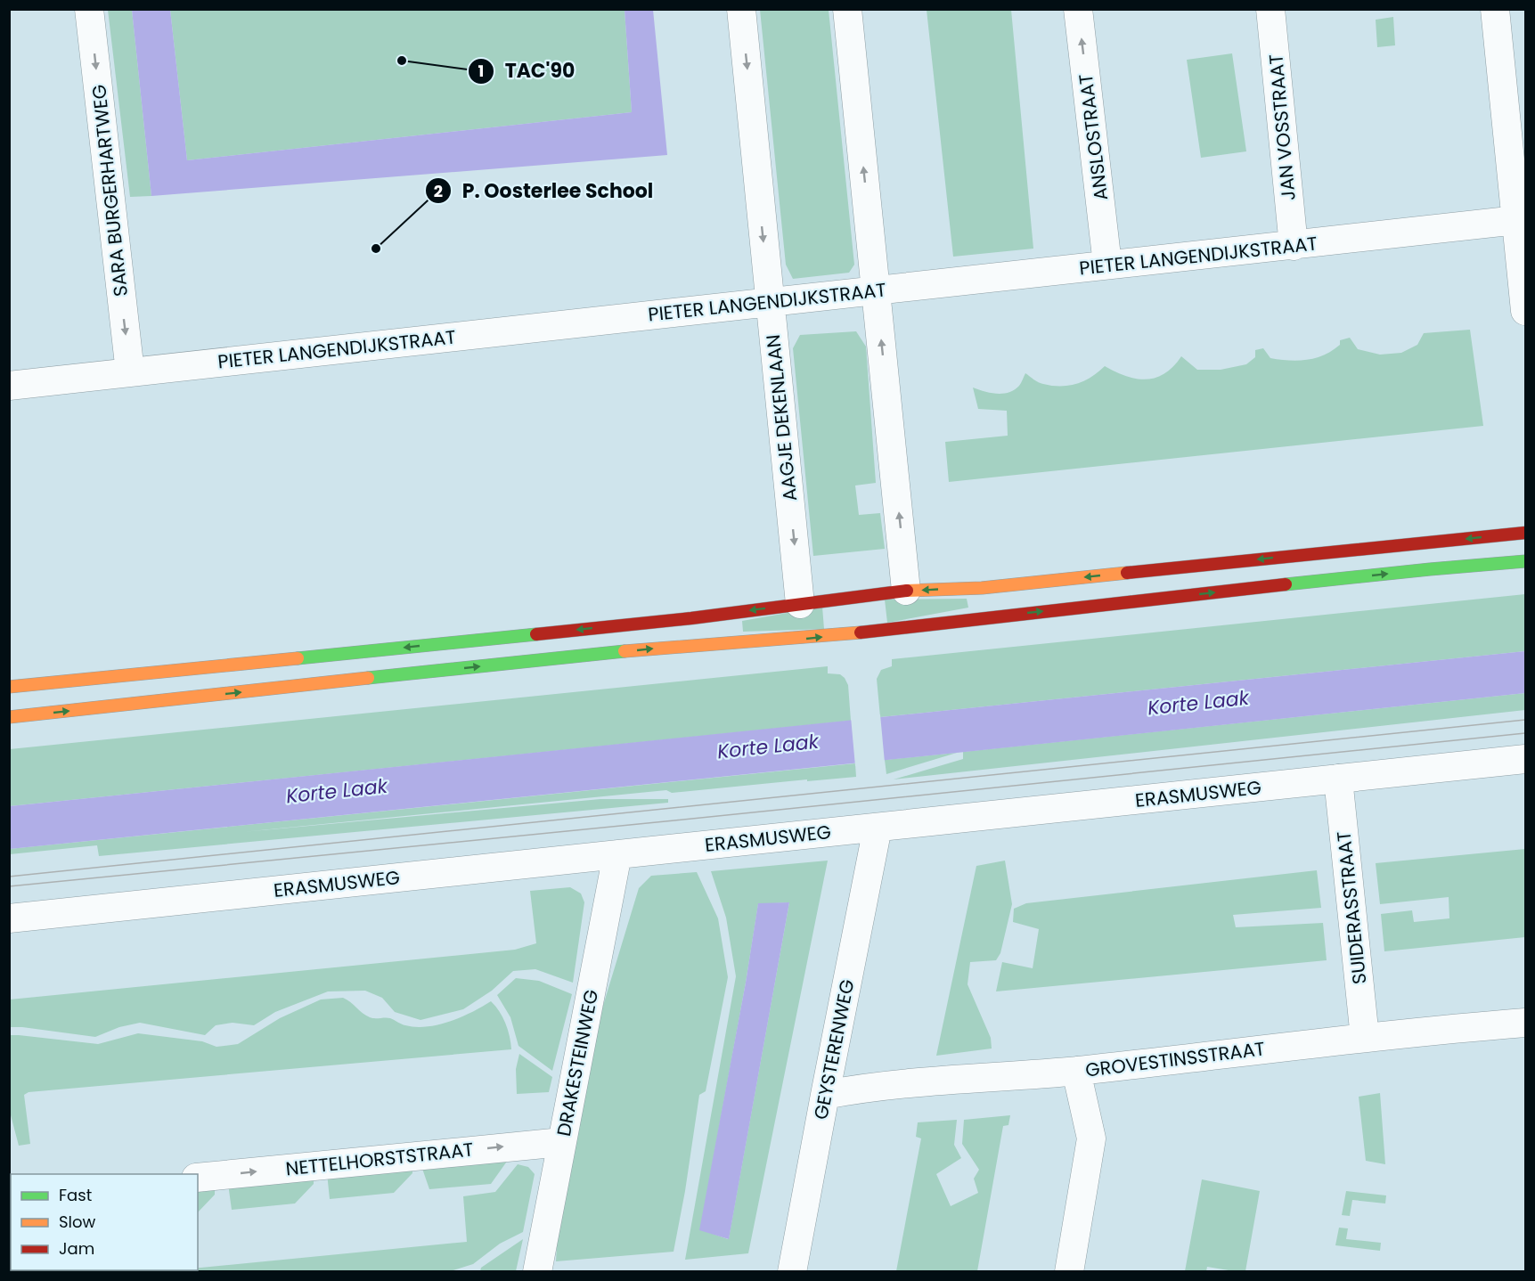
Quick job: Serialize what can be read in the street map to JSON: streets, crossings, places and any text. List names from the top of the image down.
{
  "streets": {
    "street": [
      "JAN VOSSTRAAT",
      "ANSLOSTRAAT",
      "SARA BURGERHARTWEG",
      "PIETER LANGENDIJKSTRAAT",
      "AAGJE DEKENLAAN",
      "ERASMUSWEG",
      "SUIDERASSTRAAT",
      "GEYSTERENWEG",
      "GROVESTINSSTRAAT",
      "DRAKESTEINWEG",
      "NETTELHORSTSTRAAT"
    ]
  },
  "crossings": [
    ["JAN VOSSTRAAT", "PIETER LANGENDIJKSTRAAT"],
    ["ANSLOSTRAAT", "PIETER LANGENDIJKSTRAAT"],
    ["SARA BURGERHARTWEG", "PIETER LANGENDIJKSTRAAT"],
    ["PIETER LANGENDIJKSTRAAT", "AAGJE DEKENLAAN"],
    ["ERASMUSWEG", "SUIDERASSTRAAT"],
    ["ERASMUSWEG", "GEYSTERENWEG"],
    ["ERASMUSWEG", "DRAKESTEINWEG"],
    ["SUIDERASSTRAAT", "GROVESTINSSTRAAT"],
    ["GEYSTERENWEG", "GROVESTINSSTRAAT"],
    ["DRAKESTEINWEG", "NETTELHORSTSTRAAT"]
  ],
  "one_way": ["SARA BURGERHARTWEG", "NETTELHORSTSTRAAT"],
  "water": ["Korte Laak"],
  "places": ["TAC'90", "P. Oosterlee School"],
  "legend": ["Fast", "Slow", "Jam"]
}
